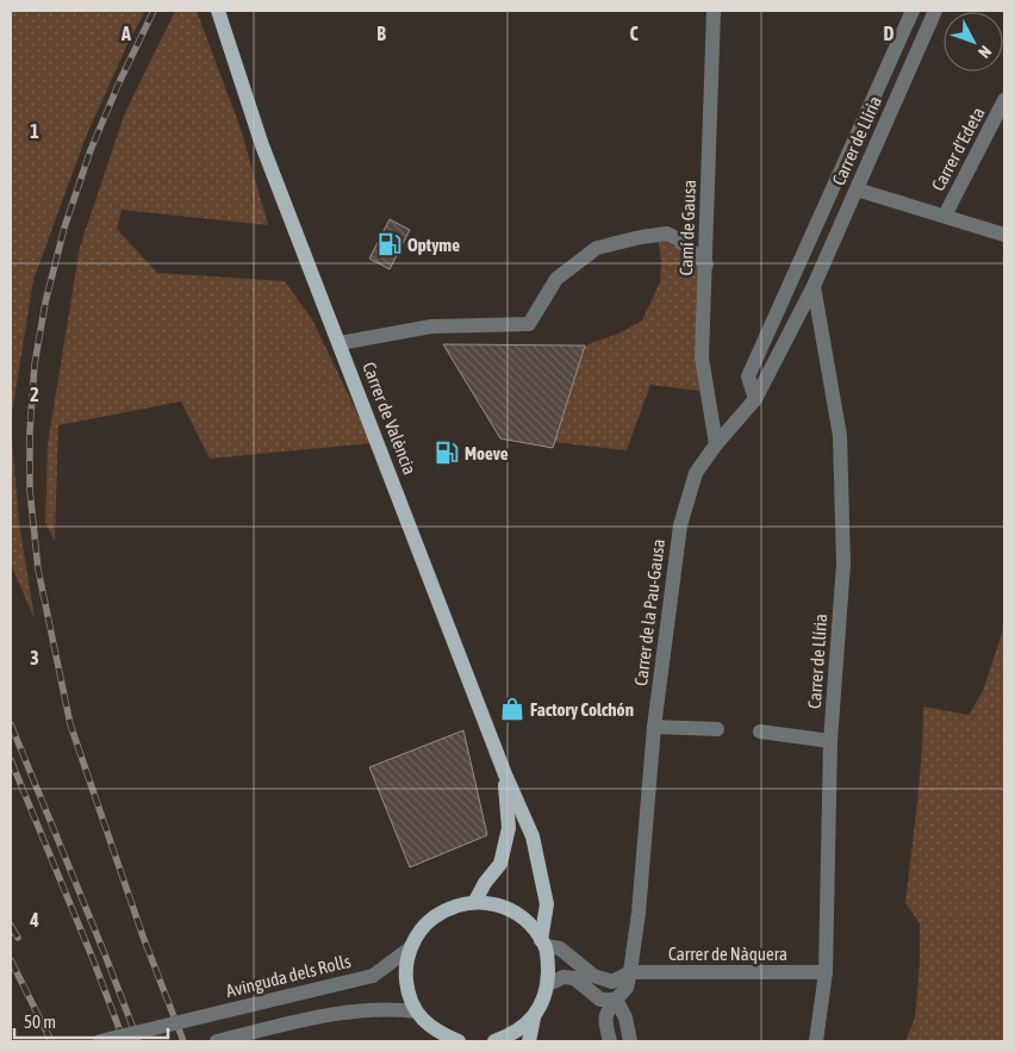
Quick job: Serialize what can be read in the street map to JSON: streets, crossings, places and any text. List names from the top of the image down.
{
  "streets": {
    "main road": ["Carrer de València"],
    "street": [
      "Carrer de Llíria",
      "Carrer d'Edeta",
      "Camí de Gausa",
      "Carrer de la Pau-Gausa",
      "Carrer de Nàquera",
      "Avinguda dels Rolls"
    ]
  },
  "crossings": [
    ["Carrer de Llíria", "Carrer de la Pau-Gausa"],
    ["Carrer de Llíria", "Carrer de Nàquera"],
    ["Camí de Gausa", "Carrer de la Pau-Gausa"],
    ["Carrer de València", "Carrer de Nàquera"],
    ["Carrer de la Pau-Gausa", "Carrer de Nàquera"]
  ],
  "places": {
    "fuel station": ["Optyme", "Moeve"],
    "shop": ["Factory Colchón"]
  },
  "scale_bar": "50 m",
  "north": "bottom right",
  "grid": {
    "columns": [
      "A",
      "B",
      "C",
      "D"
    ],
    "rows": [
      "1",
      "2",
      "3",
      "4"
    ]
  }
}
